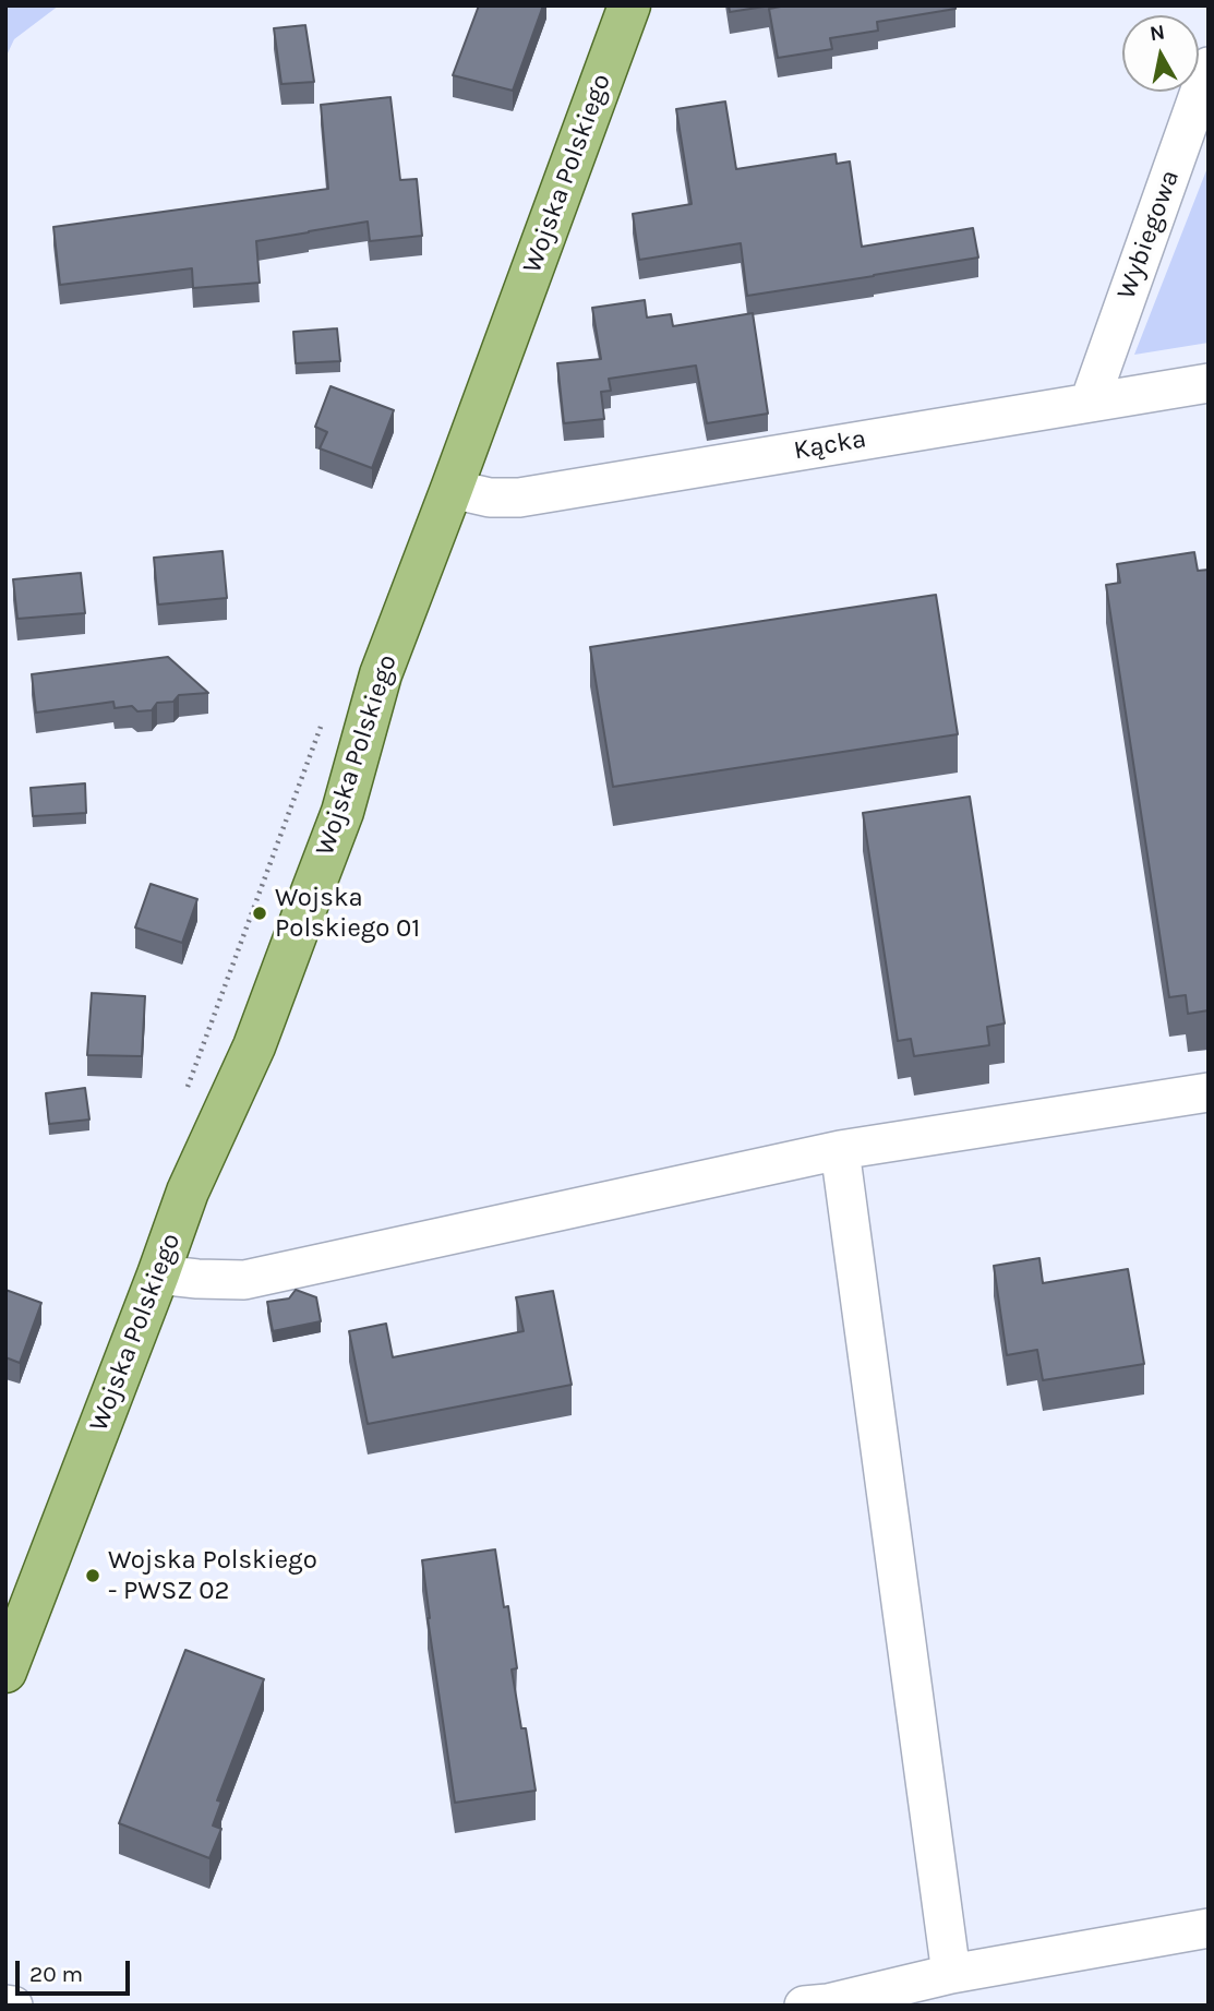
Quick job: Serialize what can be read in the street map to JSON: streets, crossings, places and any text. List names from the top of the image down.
{
  "streets": {
    "main road": ["Wojska Polskiego"],
    "street": ["Wybiegowa", "Kącka"]
  },
  "crossings": [
    ["Wojska Polskiego", "Kącka"],
    ["Wybiegowa", "Kącka"]
  ],
  "places": ["Wojska Polskiego 01", "Wojska Polskiego - PWSZ 02"],
  "scale_bar": "20 m",
  "north": "top"
}
